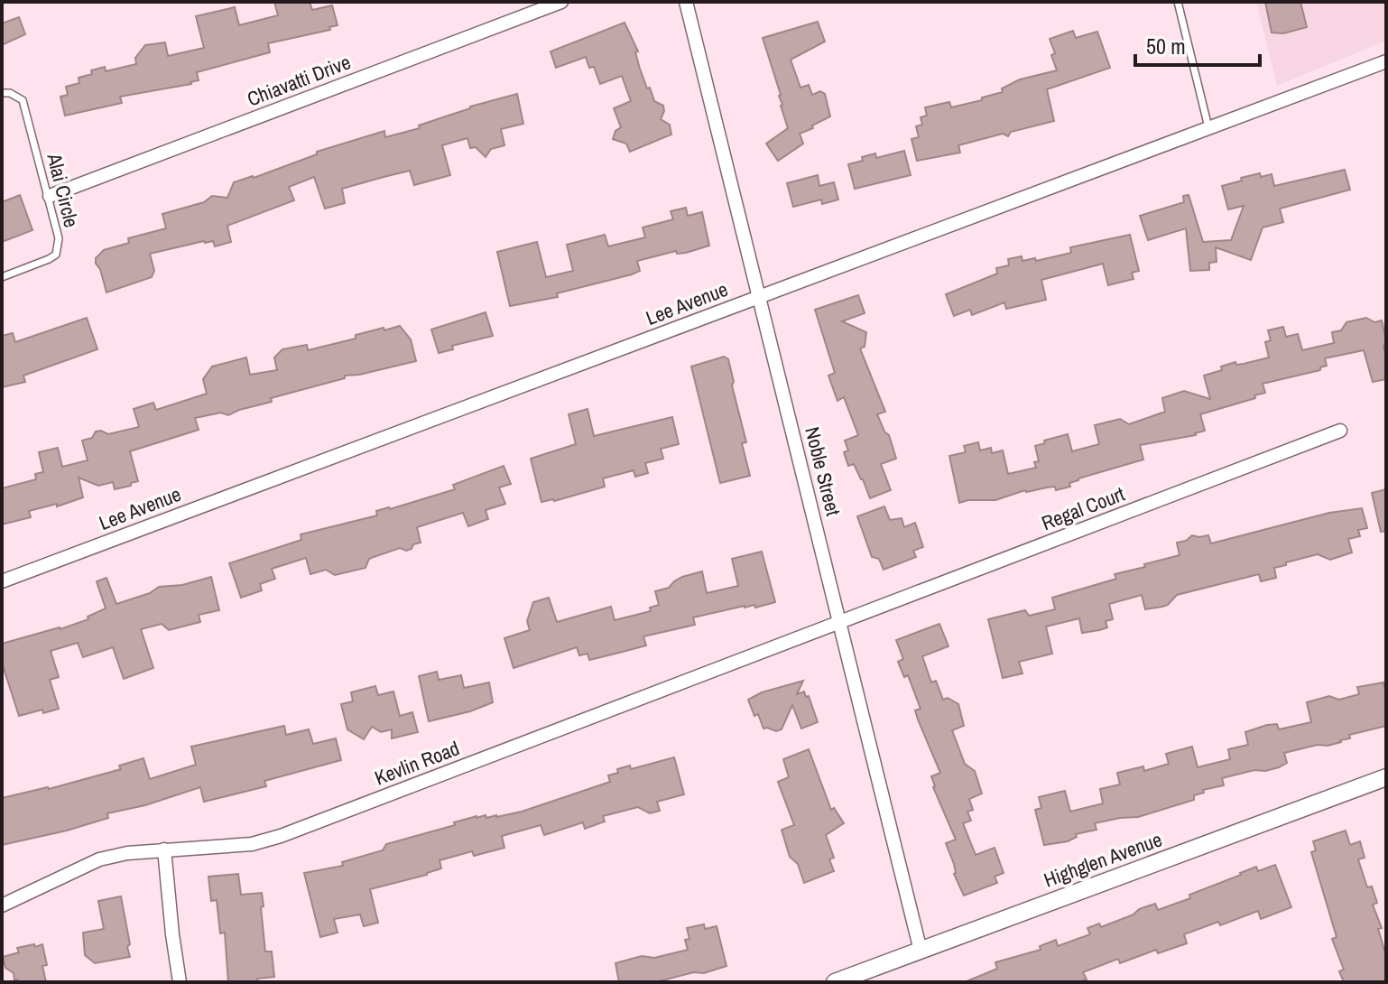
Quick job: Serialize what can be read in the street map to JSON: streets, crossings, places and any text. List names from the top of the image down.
{
  "streets": {
    "street": [
      "Chiavatti Drive",
      "Lee Avenue",
      "Noble Street",
      "Regal Court",
      "Kevlin Road",
      "Highglen Avenue"
    ],
    "lane": ["Alai Circle"]
  },
  "crossings": [
    ["Chiavatti Drive", "Alai Circle"],
    ["Lee Avenue", "Noble Street"],
    ["Noble Street", "Regal Court"],
    ["Noble Street", "Kevlin Road"],
    ["Noble Street", "Highglen Avenue"],
    ["Regal Court", "Kevlin Road"]
  ],
  "scale_bar": "50 m"
}
